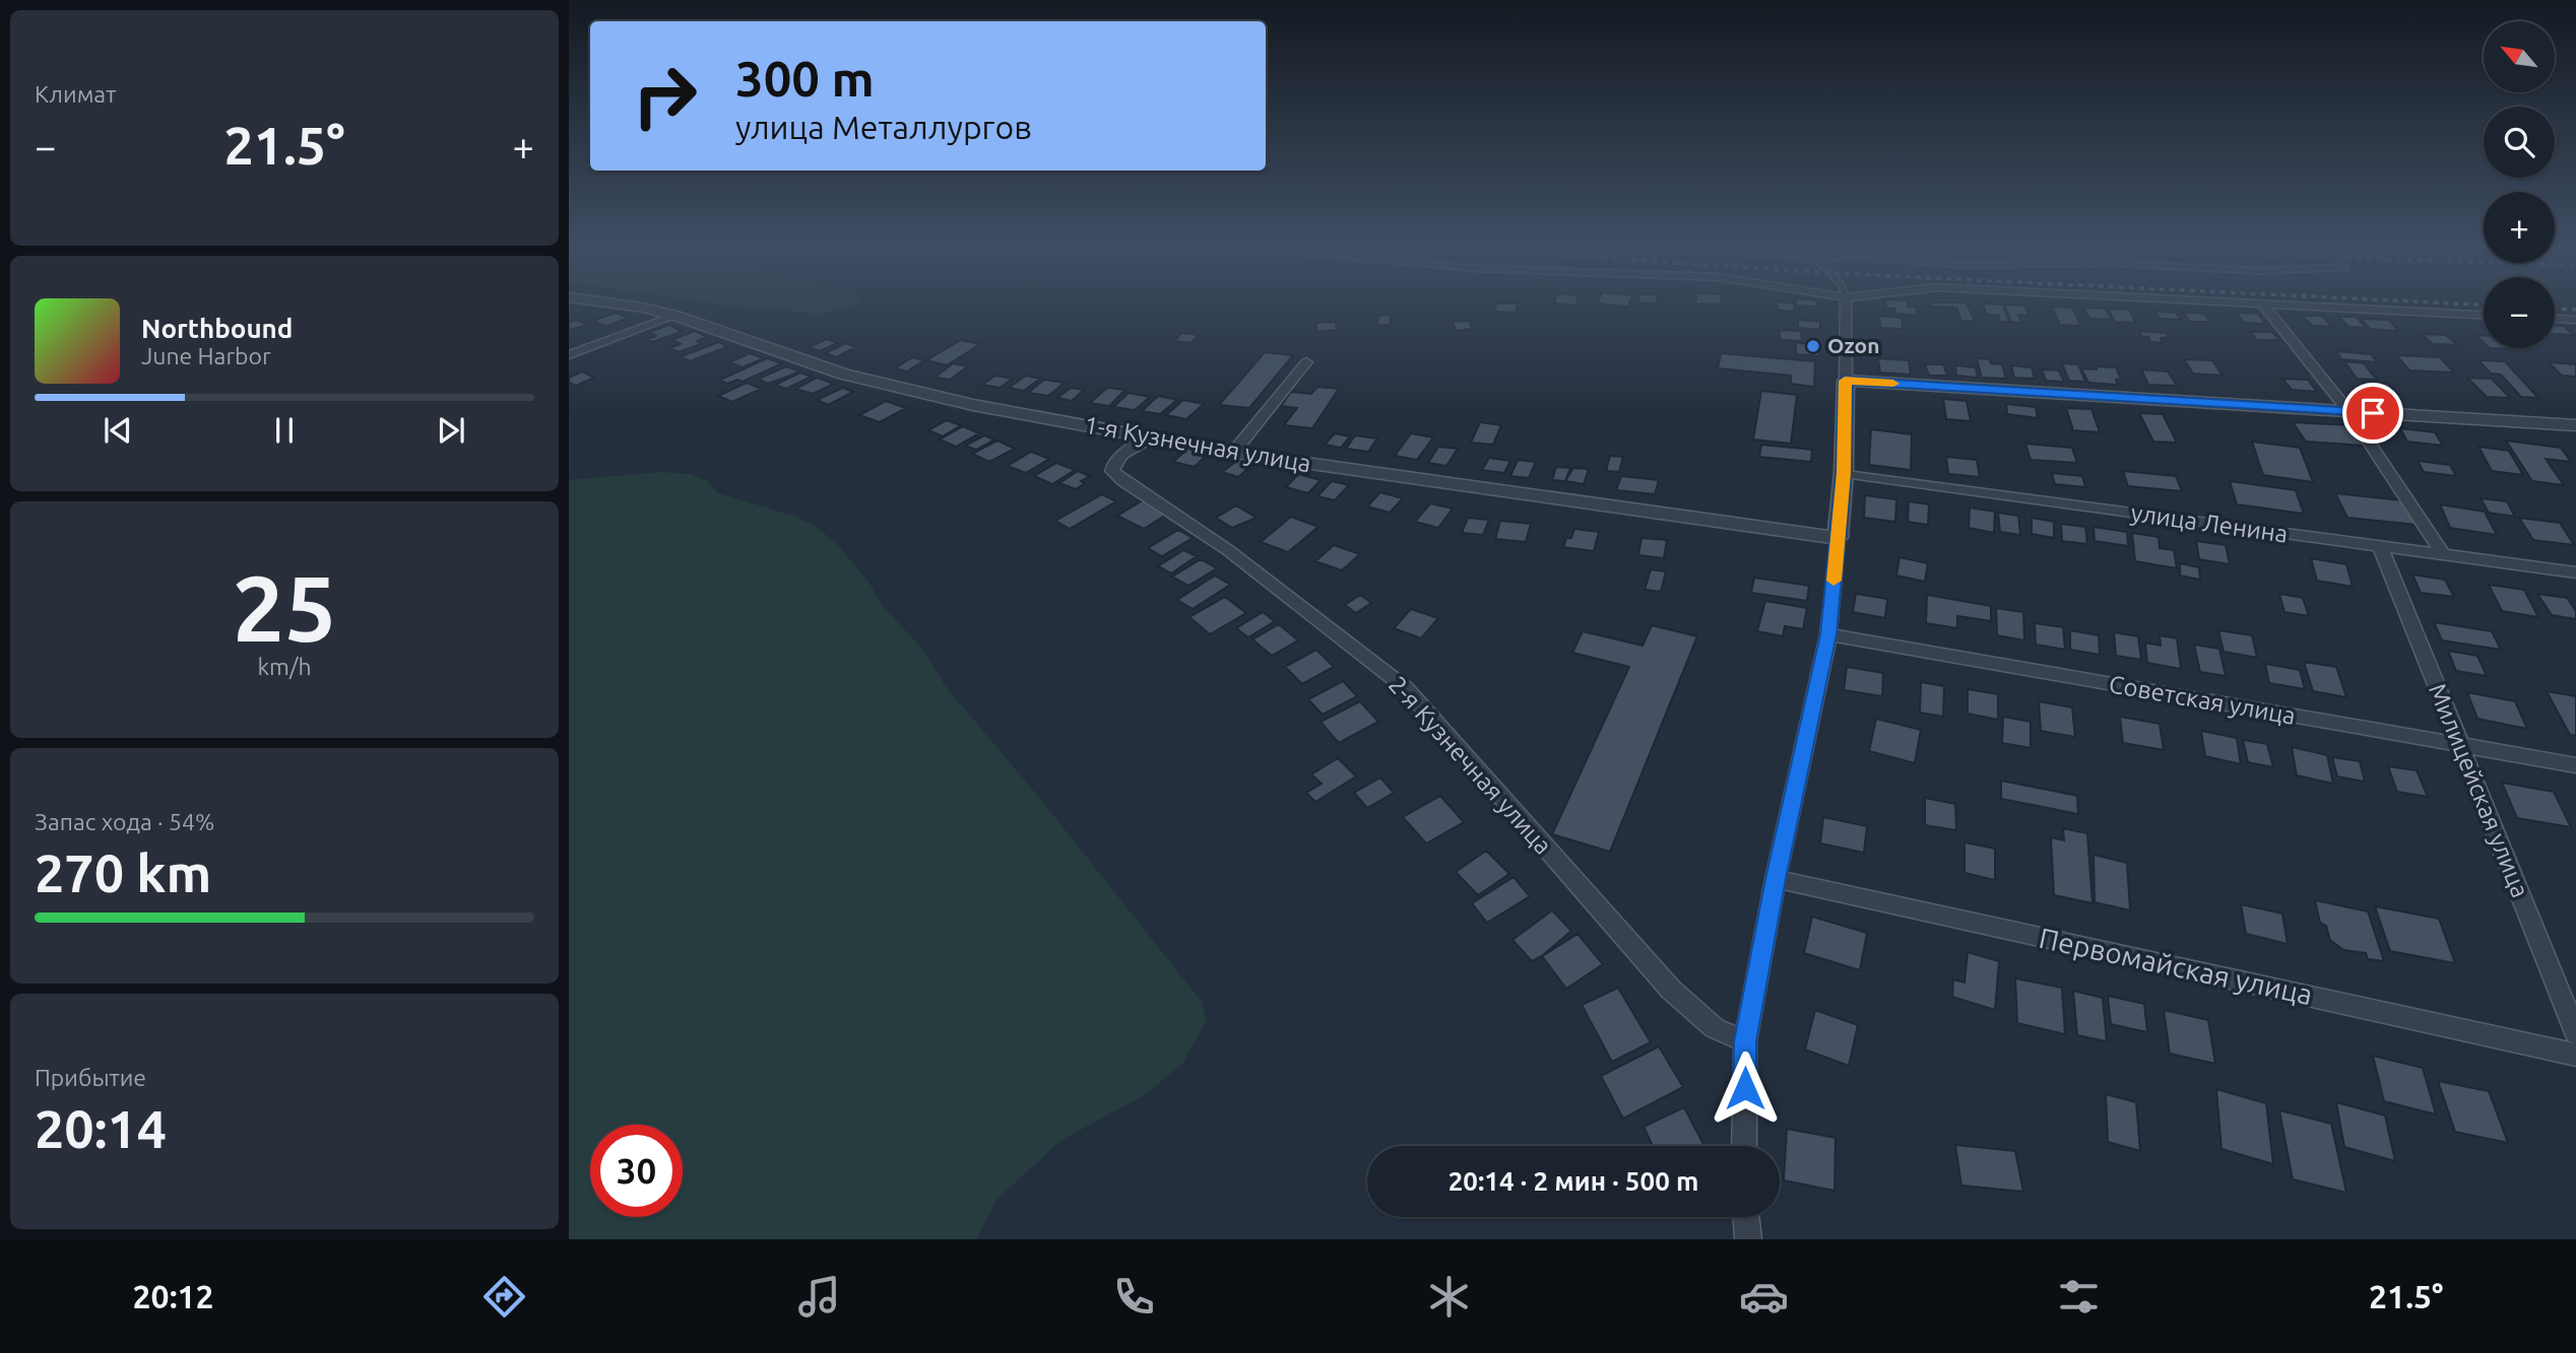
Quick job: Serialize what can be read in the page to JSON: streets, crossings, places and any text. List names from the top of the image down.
{
  "streets": {
    "street": [
      "1-я Кузнечная улица",
      "улица Ленина",
      "Советская улица",
      "2-я Кузнечная улица",
      "Милицейская улица",
      "Первомайская улица"
    ]
  },
  "crossings": [
    ["1-я Кузнечная улица", "2-я Кузнечная улица"],
    ["улица Ленина", "Милицейская улица"],
    ["Советская улица", "Милицейская улица"]
  ],
  "places": ["Ozon"],
  "north": "top left",
  "page": {
    "tile": [
      "Климат",
      ["25", "km/h"],
      ["Запас хода · 54%", "270 km"],
      ["Прибытие", "20:14"]
    ],
    "map_buttons": ["+", "−"],
    "turn": ["300 m", "улица Металлургов"],
    "heat": ["−", "21.5°", "+"],
    "song": ["Northbound", "June Harbor"],
    "limit": "30",
    "trip": "20:14 · 2 мин · 500 m",
    "tabs": ["20:12", "21.5°"]
  }
}
